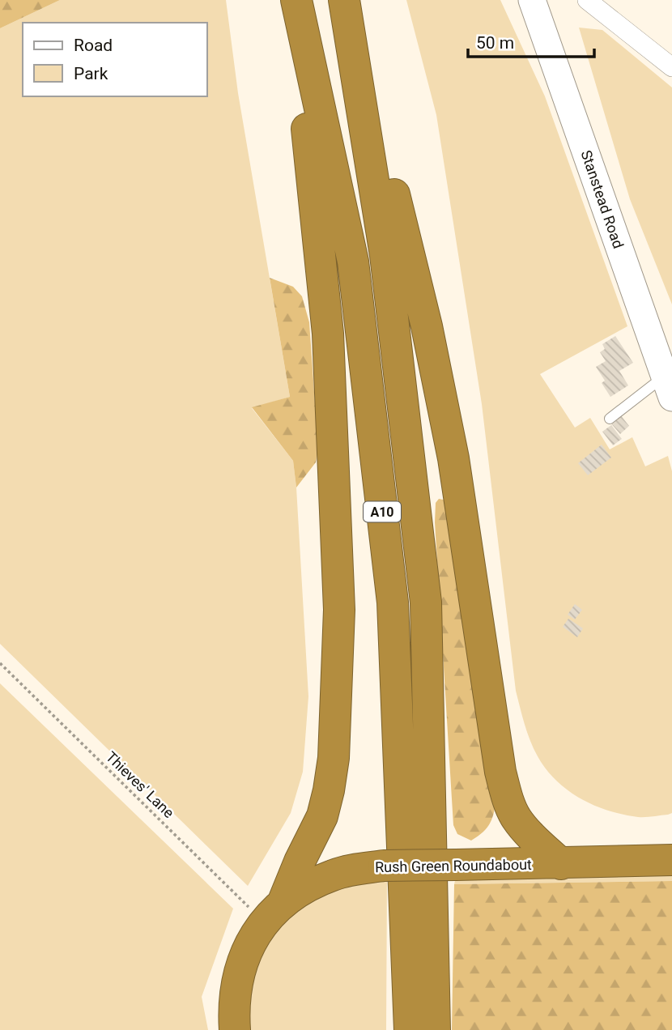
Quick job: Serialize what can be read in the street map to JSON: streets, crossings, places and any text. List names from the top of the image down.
{
  "streets": {
    "highway": ["A10", "Rush Green Roundabout"],
    "main road": ["Stanstead Road"],
    "path": ["Thieves' Lane"]
  },
  "crossings": [
    ["Thieves' Lane", "Rush Green Roundabout"]
  ],
  "legend": ["Road", "Park"],
  "scale_bar": "50 m"
}
